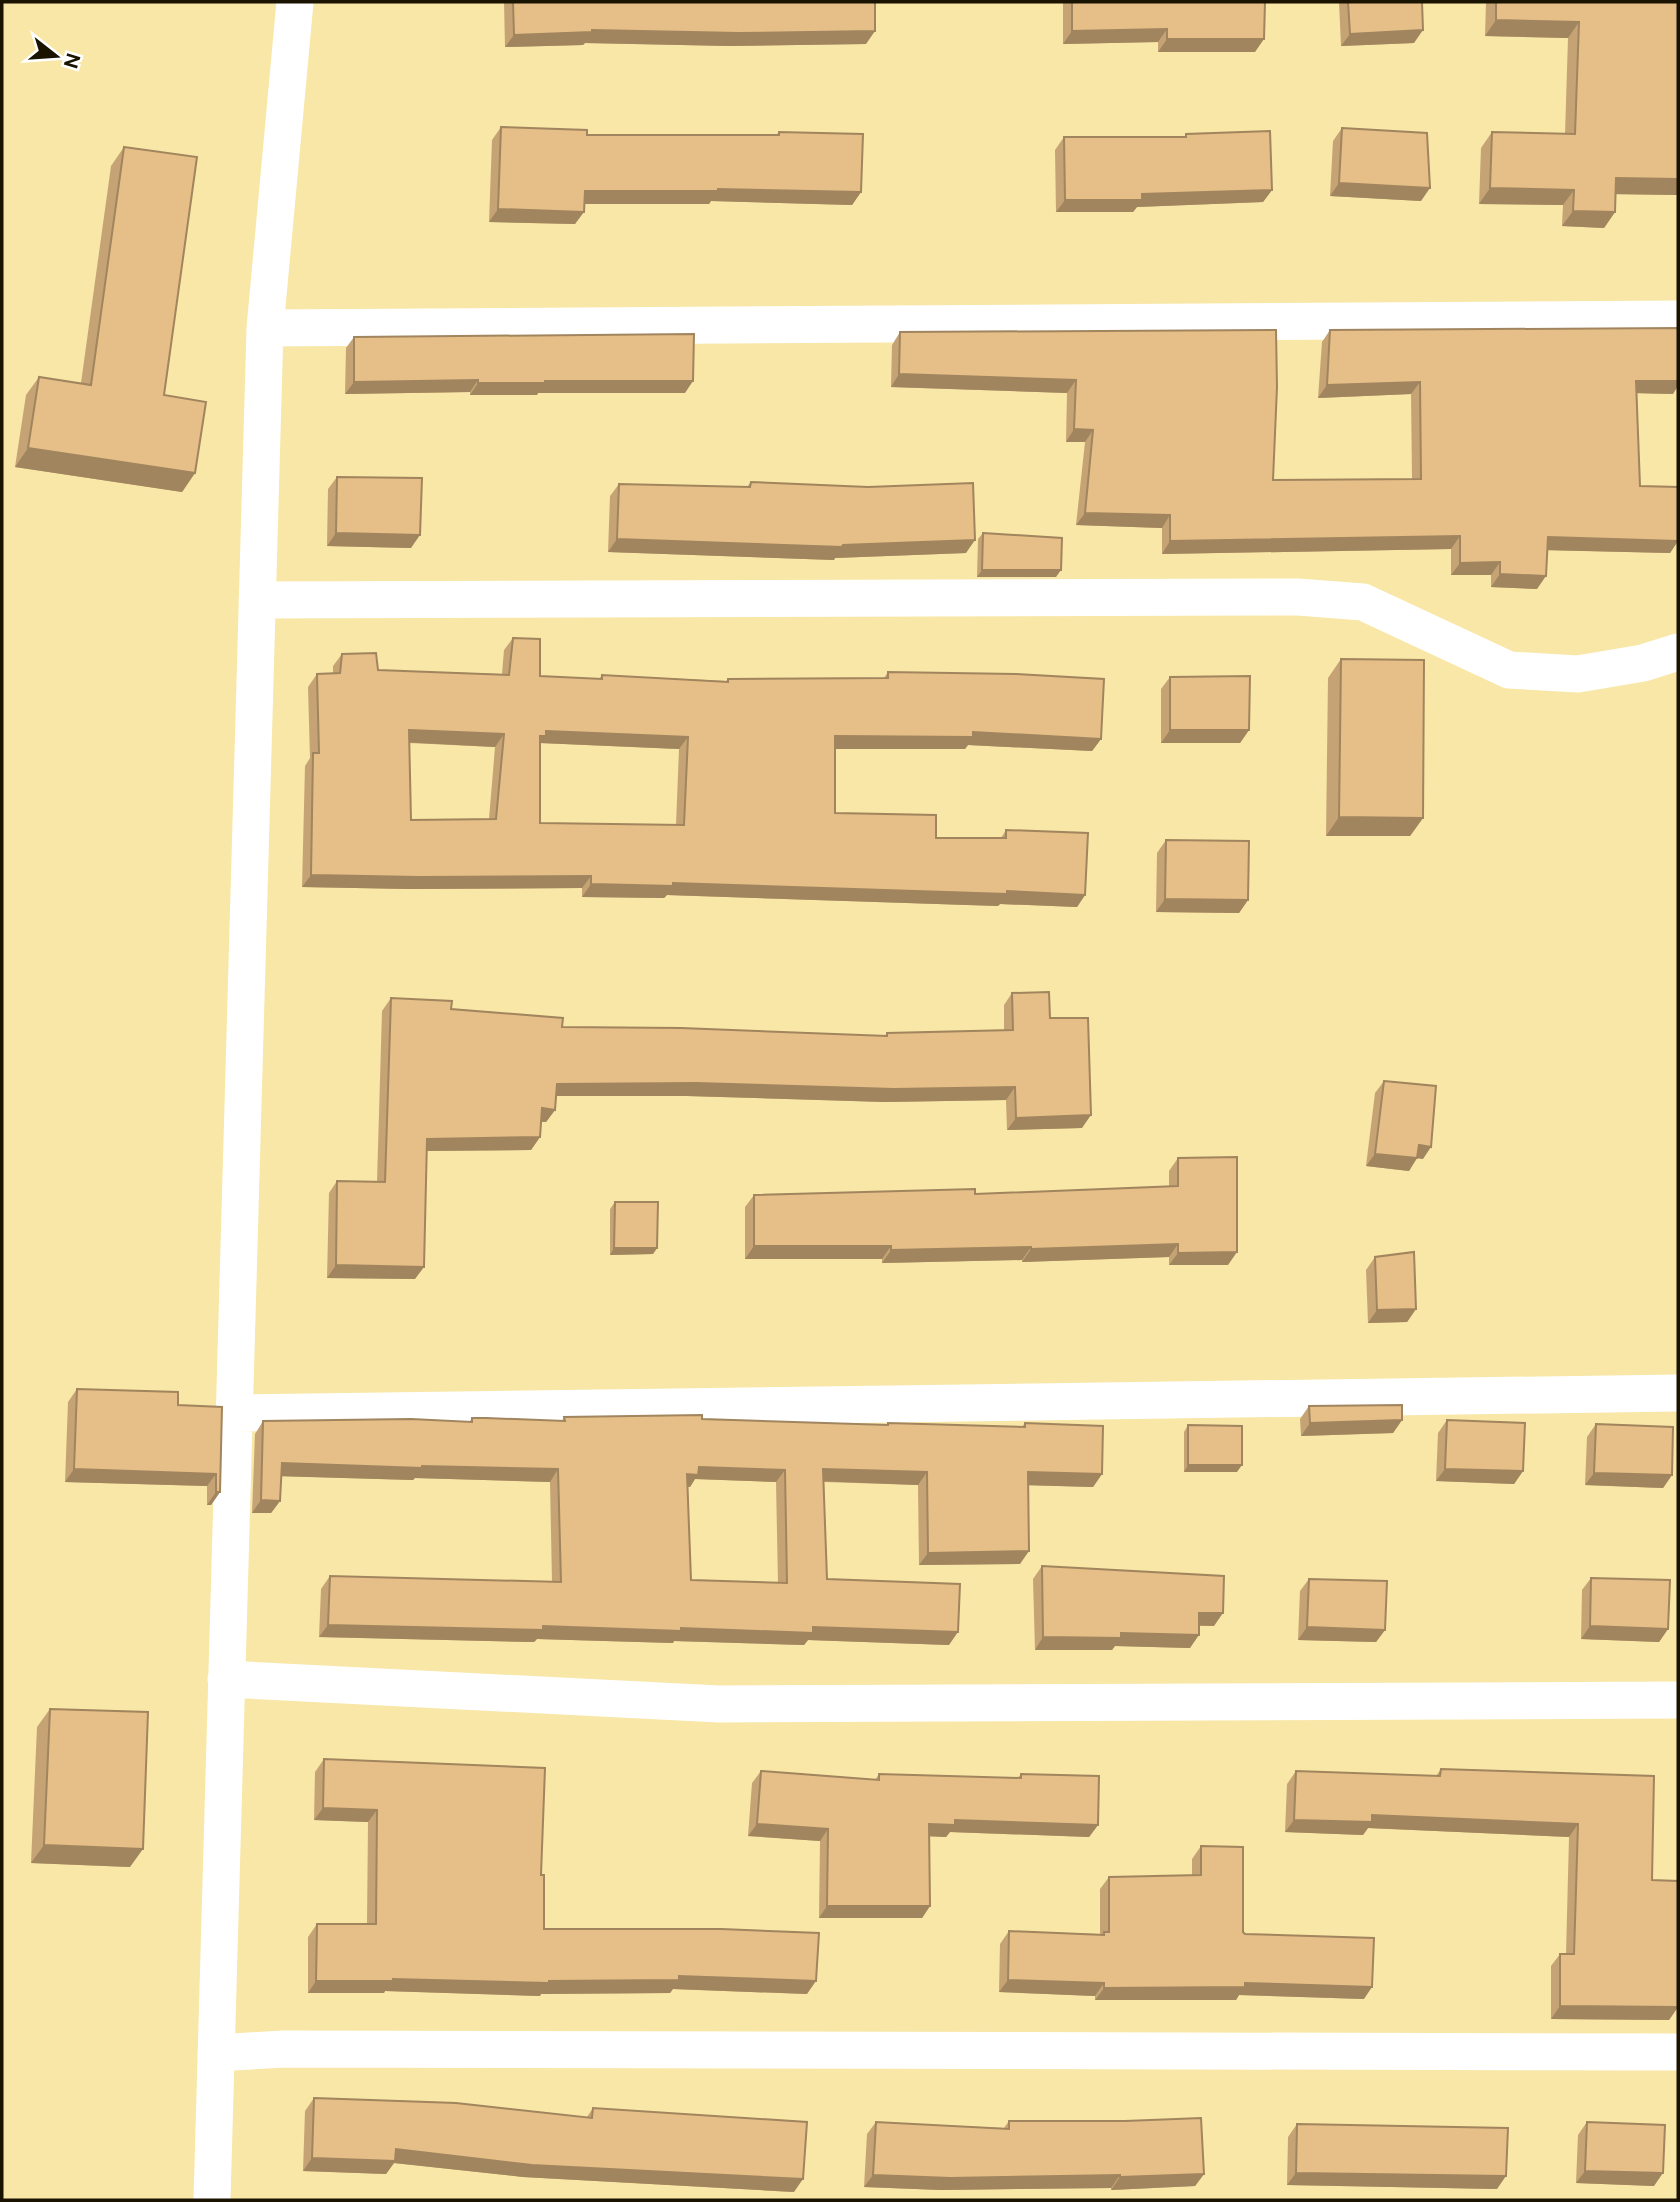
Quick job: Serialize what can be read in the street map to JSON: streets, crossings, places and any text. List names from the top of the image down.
{
  "north": "right"
}
